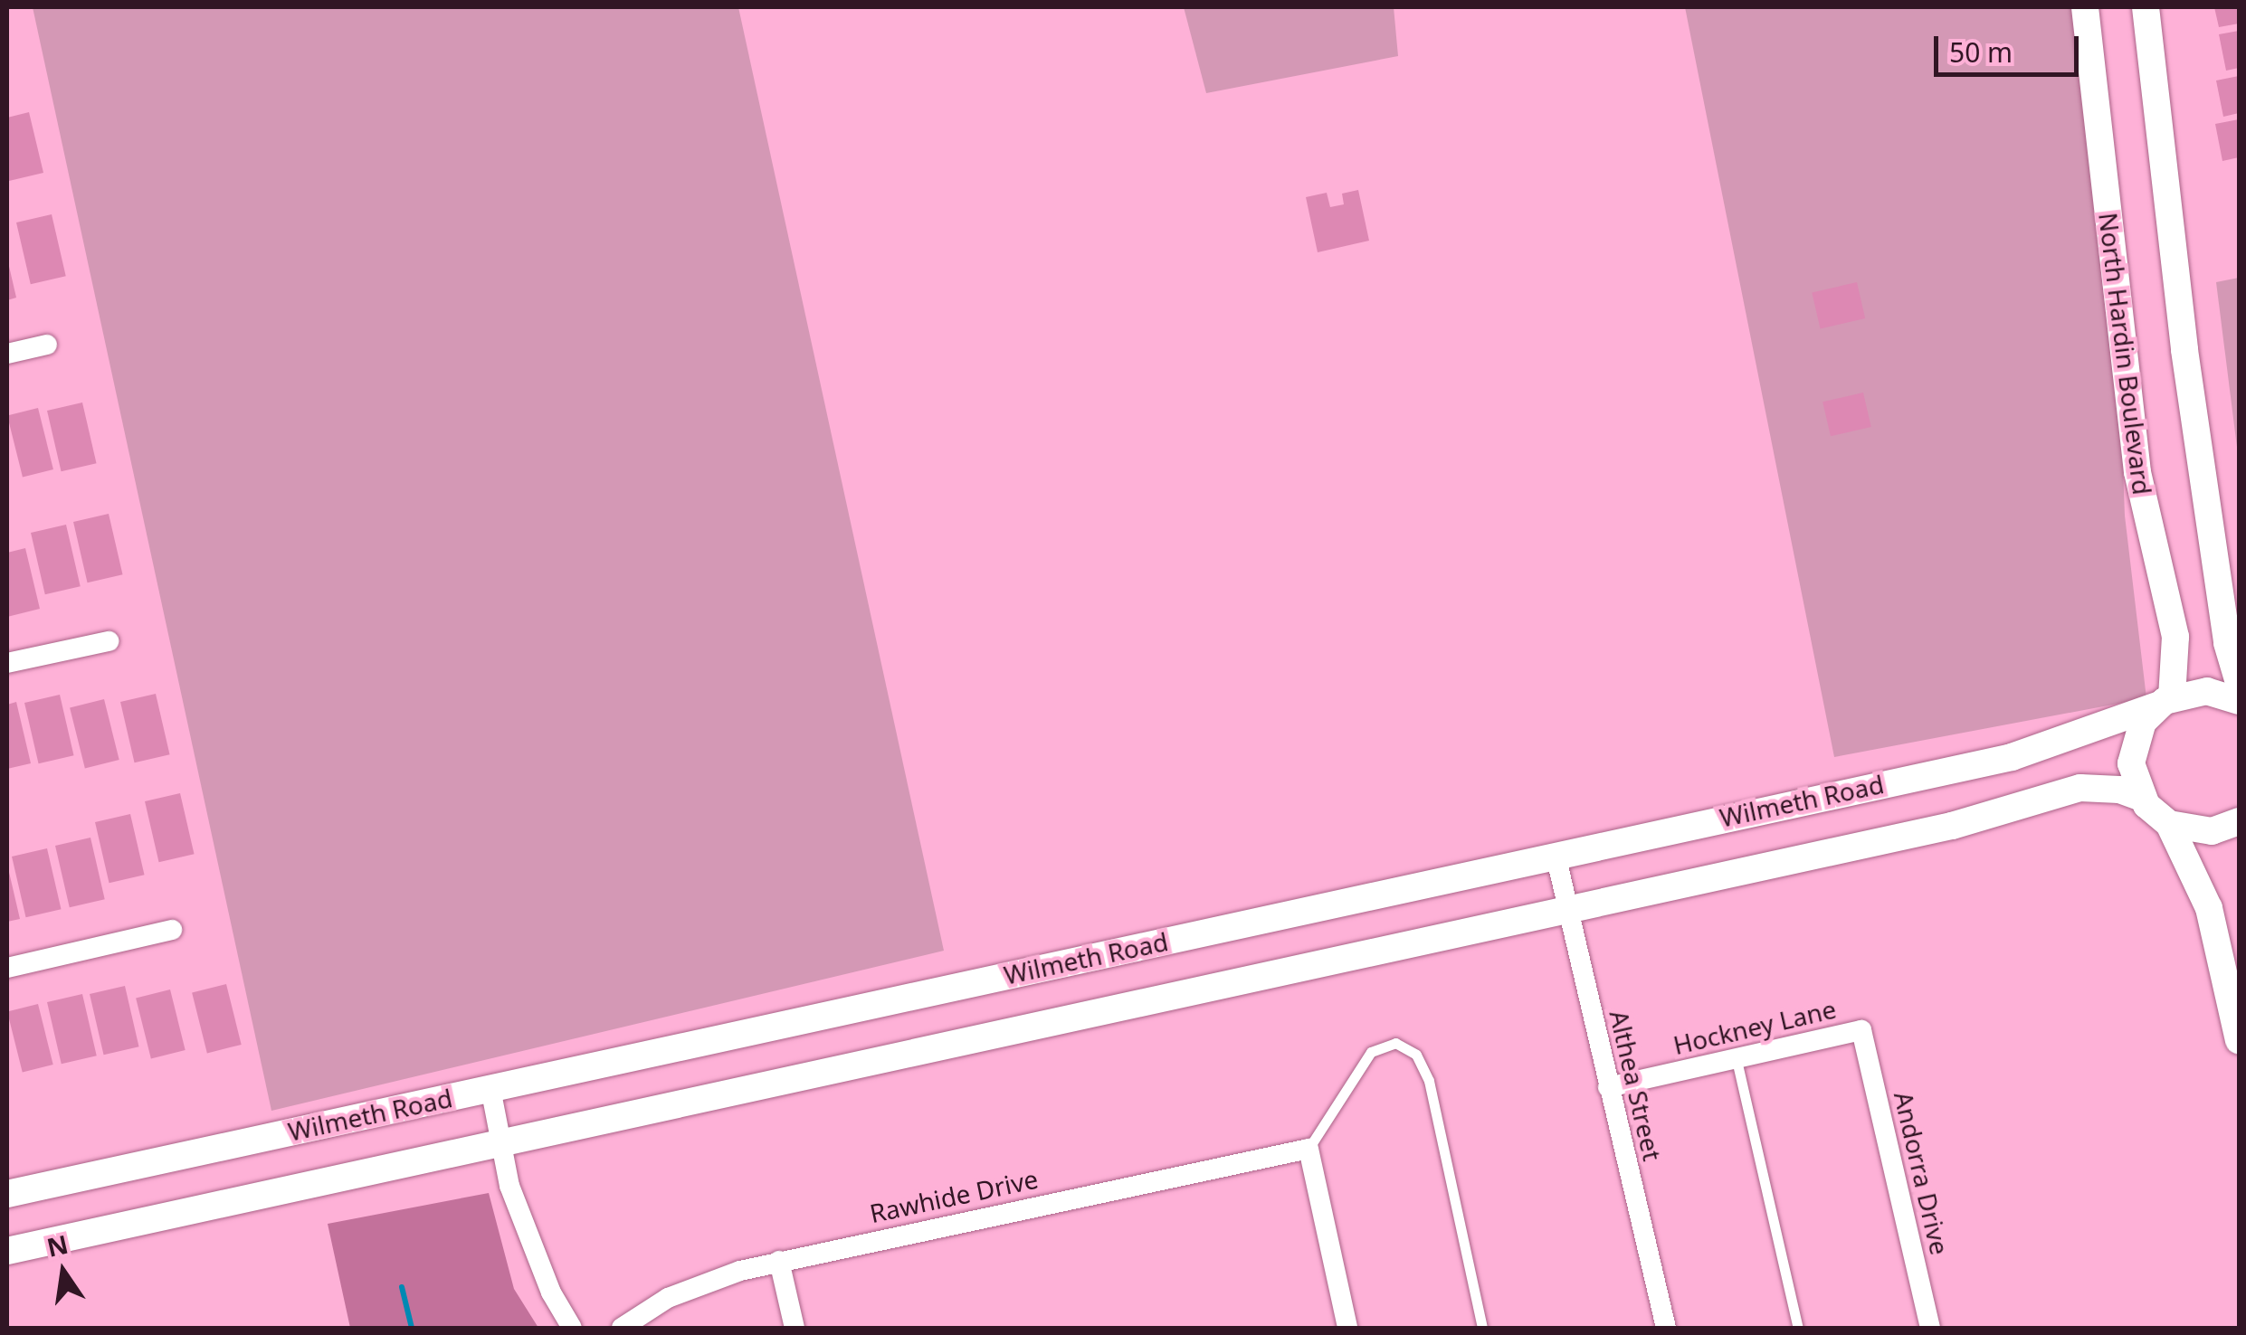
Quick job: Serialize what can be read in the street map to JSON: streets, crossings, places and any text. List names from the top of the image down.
{
  "streets": {
    "street": [
      "North Hardin Boulevard",
      "Wilmeth Road",
      "Hockney Lane",
      "Althea Street",
      "Andorra Drive",
      "Rawhide Drive"
    ]
  },
  "crossings": [
    ["North Hardin Boulevard", "Wilmeth Road"],
    ["Wilmeth Road", "Althea Street"],
    ["Hockney Lane", "Althea Street"],
    ["Hockney Lane", "Andorra Drive"]
  ],
  "scale_bar": "50 m",
  "north": "top"
}
